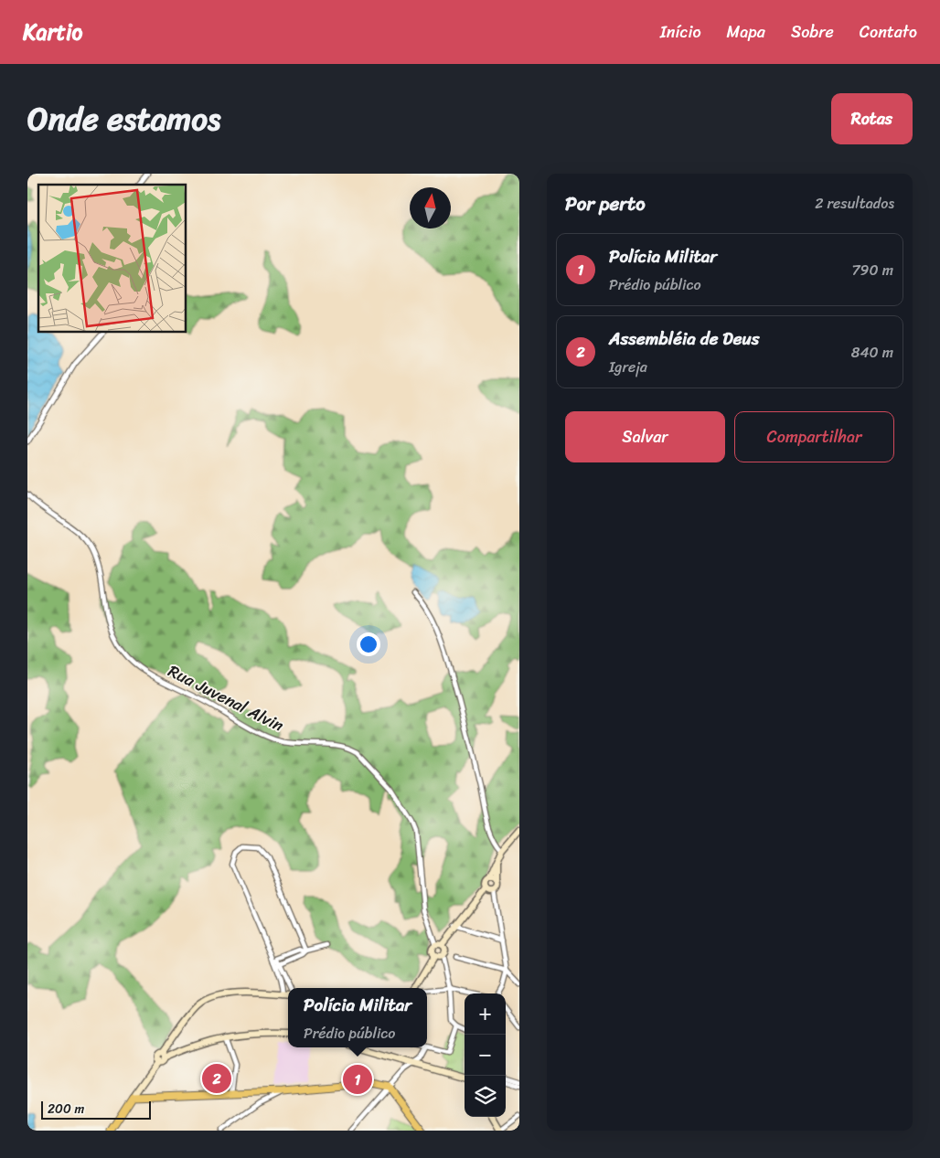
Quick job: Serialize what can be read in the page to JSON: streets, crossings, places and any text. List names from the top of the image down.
{
  "streets": {
    "street": ["Rua Juvenal Alvin"]
  },
  "scale_bar": "200 m",
  "north": "top",
  "page": {
    "header": "Kartio",
    "nav": [
      "Início",
      "Mapa",
      "Sobre",
      "Contato"
    ],
    "title": "Onde estamos",
    "buttons": [
      "Rotas",
      ["Salvar", "Compartilhar"]
    ],
    "heading": ["Por perto", "2 resultados"],
    "list": [
      {
        "mark": "1",
        "name": "Polícia Militar",
        "note": "Prédio público",
        "value": "790 m"
      },
      {
        "mark": "2",
        "name": "Assembléia de Deus",
        "note": "Igreja",
        "value": "840 m"
      }
    ],
    "popup": ["Polícia Militar", "Prédio público"],
    "map_buttons": ["+", "−"],
    "pins": ["2", "1"],
    "scale": "200 m"
  }
}
